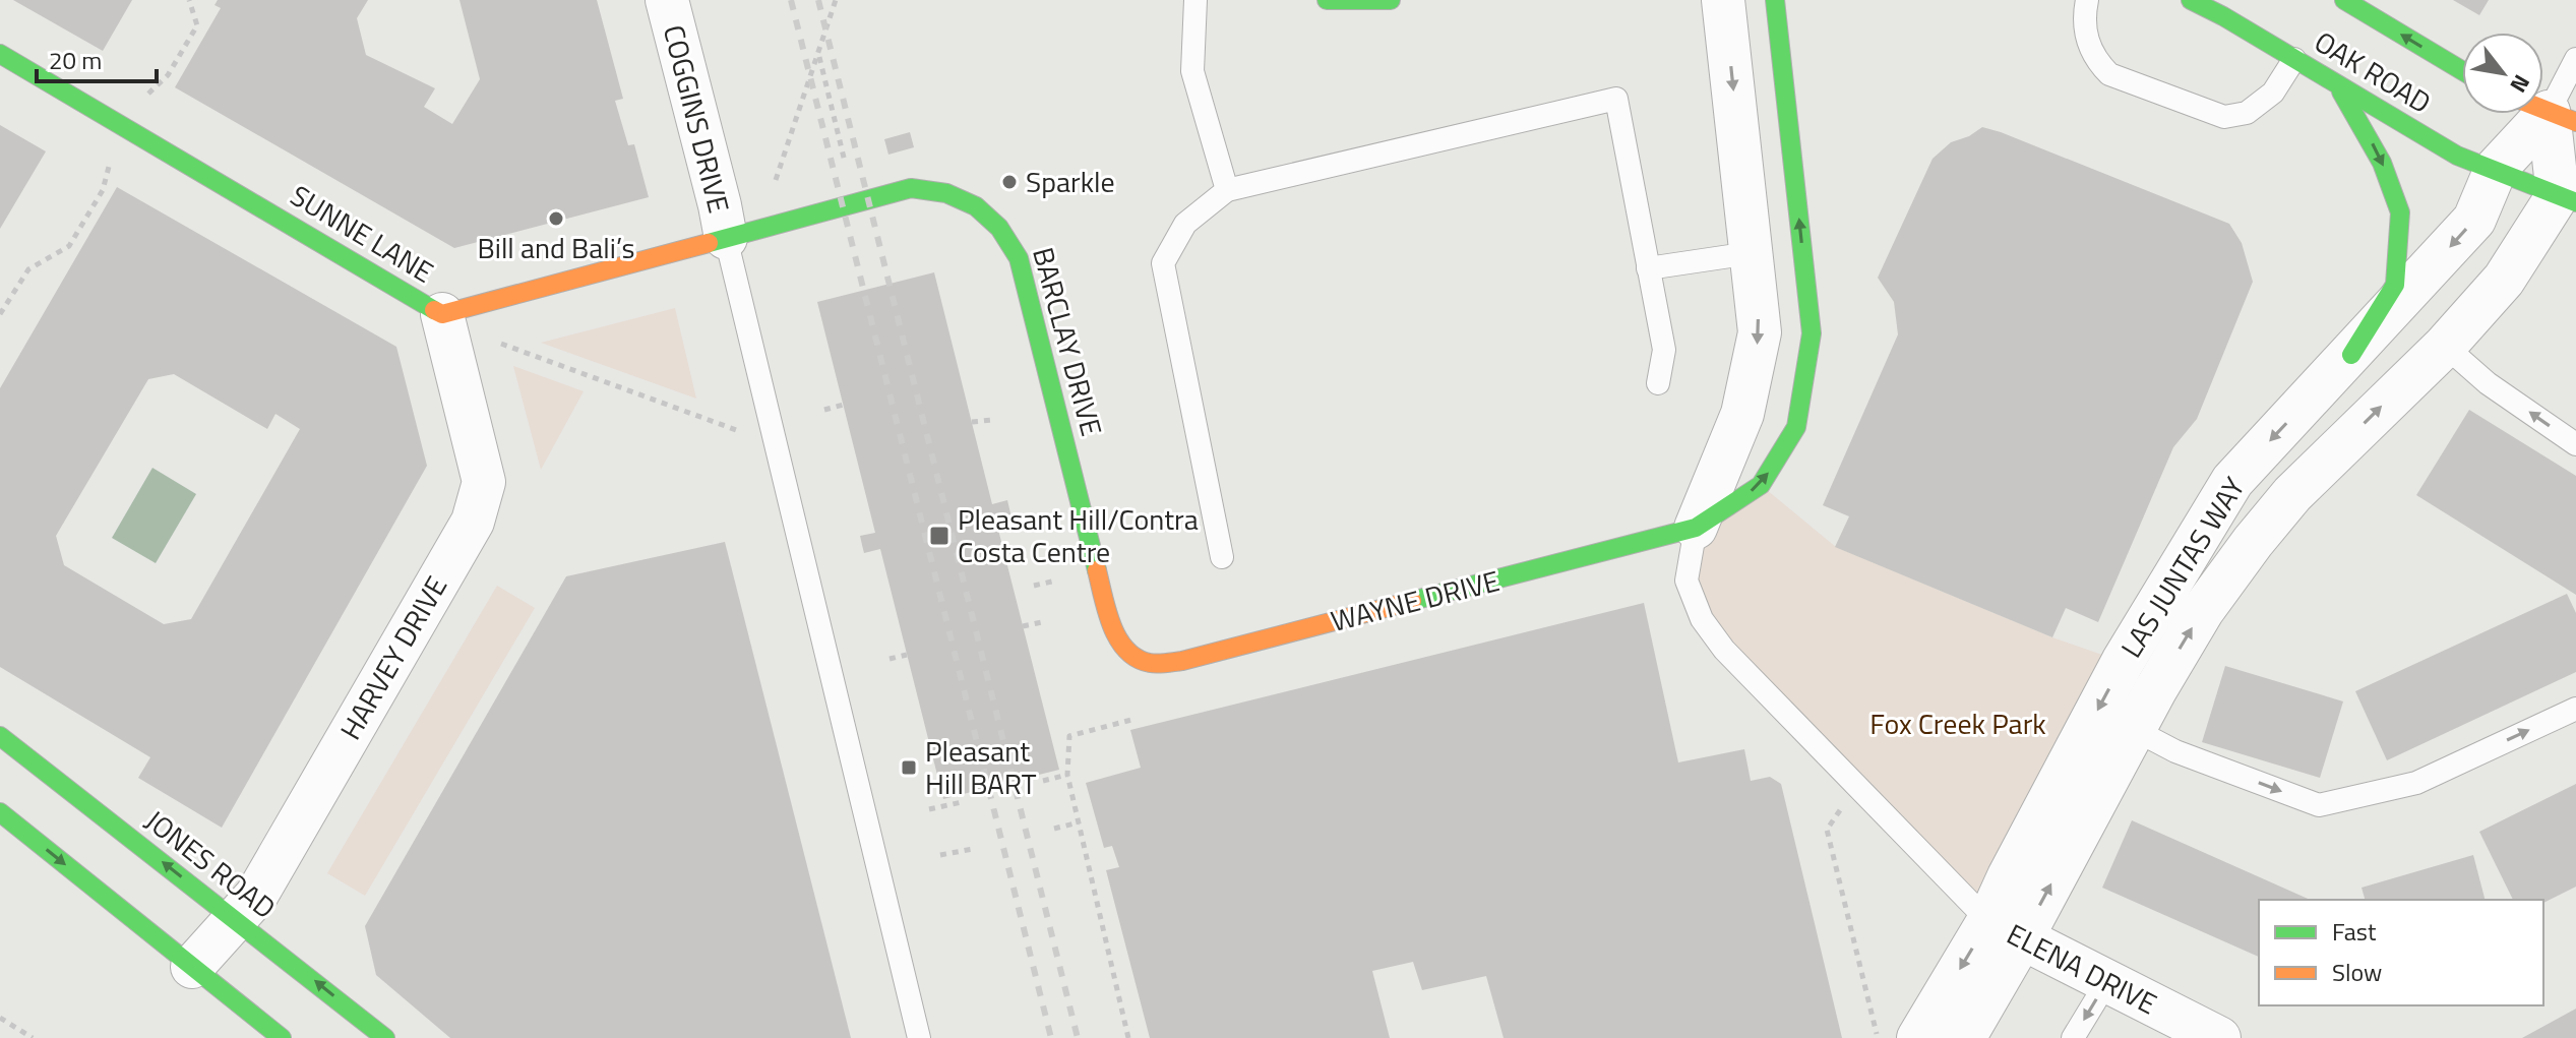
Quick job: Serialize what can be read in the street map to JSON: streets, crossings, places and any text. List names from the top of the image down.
{
  "streets": {
    "street": [
      "OAK ROAD",
      "COGGINS DRIVE",
      "SUNNE LANE",
      "BARCLAY DRIVE",
      "LAS JUNTAS WAY",
      "WAYNE DRIVE",
      "HARVEY DRIVE",
      "JONES ROAD",
      "ELENA DRIVE"
    ]
  },
  "crossings": [
    ["OAK ROAD", "LAS JUNTAS WAY"],
    ["COGGINS DRIVE", "SUNNE LANE"],
    ["COGGINS DRIVE", "BARCLAY DRIVE"],
    ["SUNNE LANE", "BARCLAY DRIVE"],
    ["SUNNE LANE", "HARVEY DRIVE"],
    ["BARCLAY DRIVE", "WAYNE DRIVE"],
    ["LAS JUNTAS WAY", "ELENA DRIVE"],
    ["HARVEY DRIVE", "JONES ROAD"]
  ],
  "parks": ["Fox Creek Park"],
  "places": {
    "other": ["Sparkle", "Bill and Bali’s"],
    "transit": ["Pleasant Hill/Contra Costa Centre", "Pleasant Hill BART"]
  },
  "legend": ["Fast", "Slow"],
  "scale_bar": "20 m",
  "north": "bottom right"
}
